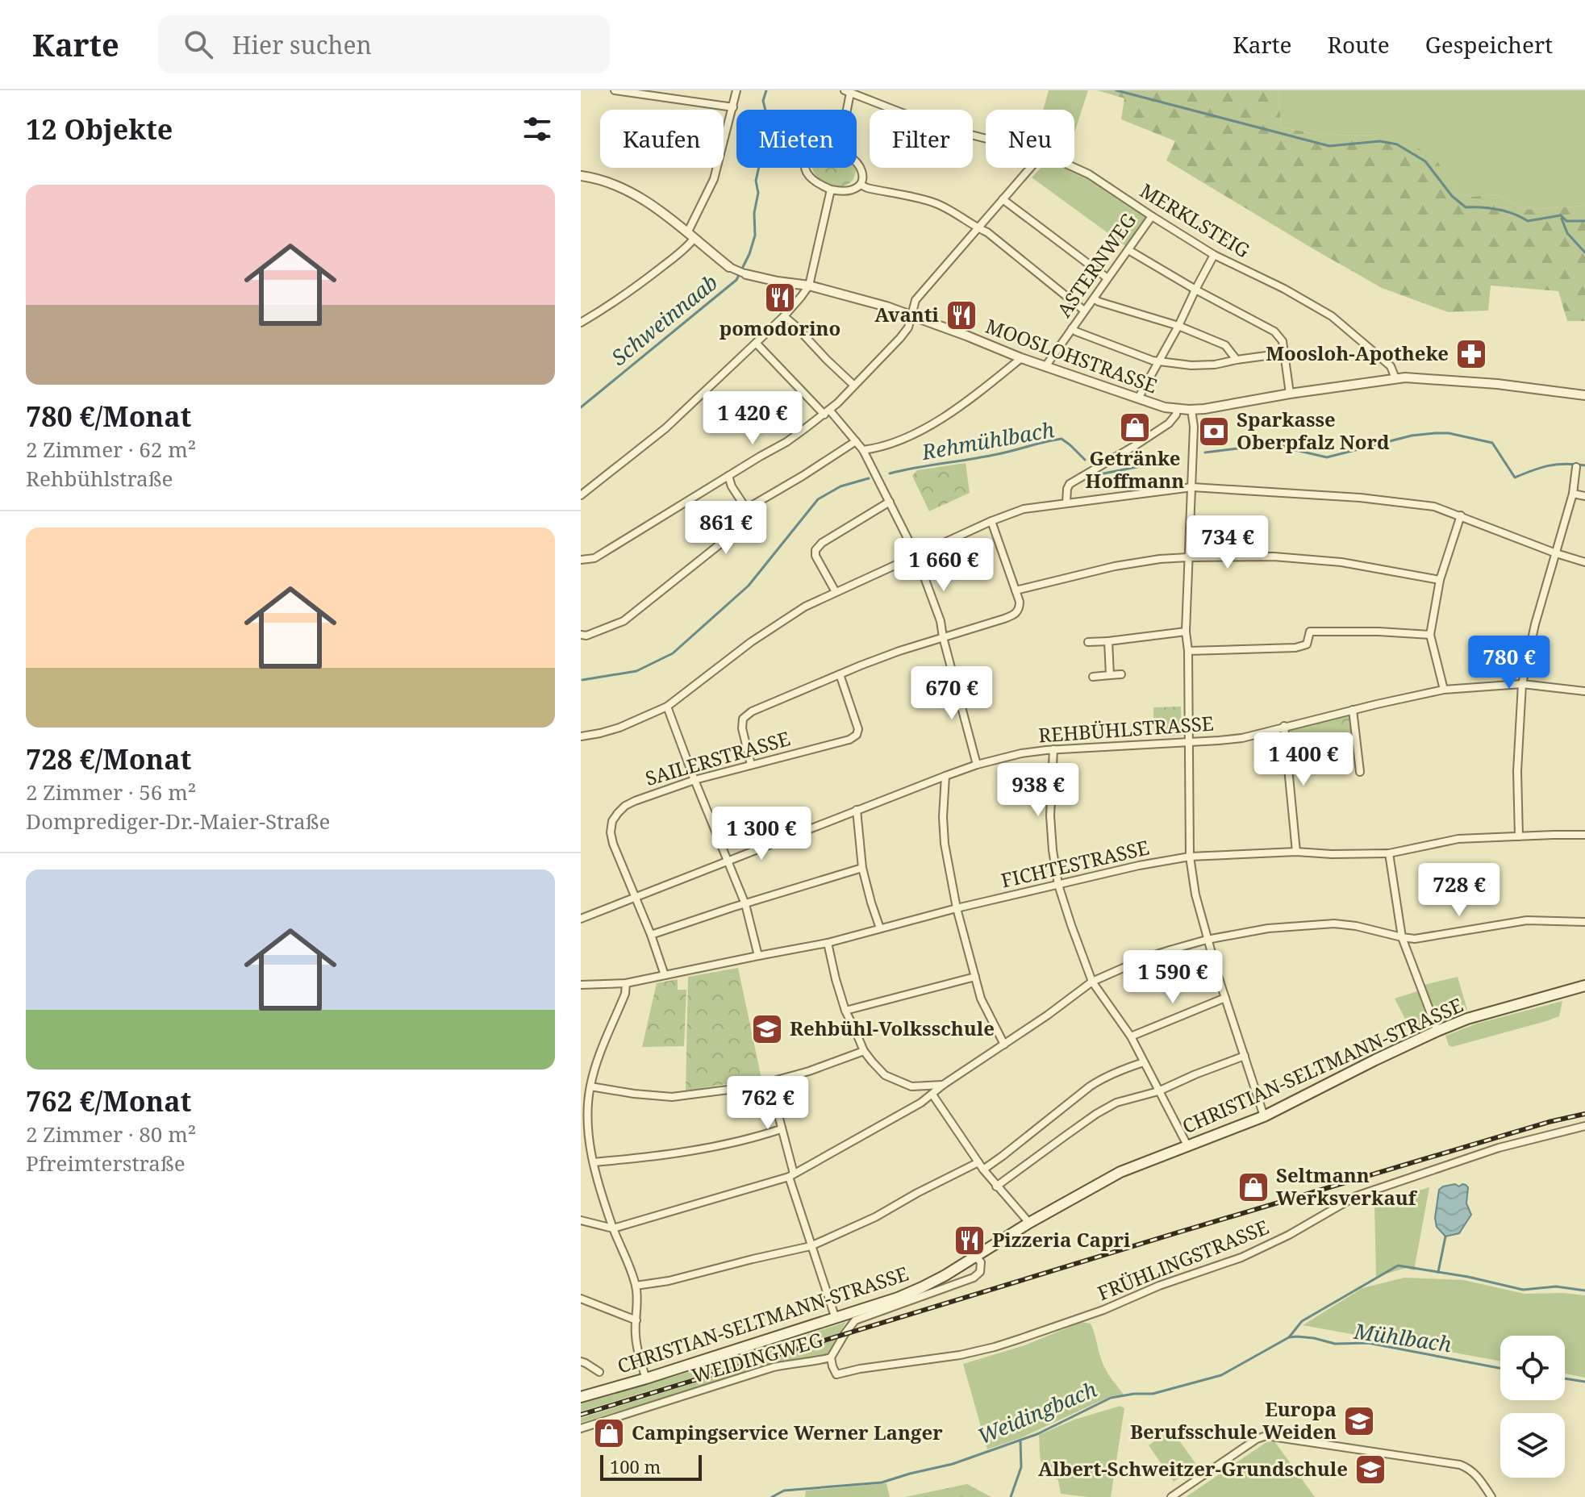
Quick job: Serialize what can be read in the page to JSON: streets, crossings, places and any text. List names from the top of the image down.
{
  "streets": {
    "main road": ["CHRISTIAN-SELTMANN-STRASSE"],
    "street": [
      "MERKLSTEIG",
      "ASTERNWEG",
      "MOOSLOHSTRASSE",
      "REHBÜHLSTRASSE",
      "SAILERSTRASSE",
      "FICHTESTRASSE",
      "FRÜHLINGSTRASSE",
      "WEIDINGWEG"
    ]
  },
  "crossings": [
    ["MERKLSTEIG", "ASTERNWEG"],
    ["MERKLSTEIG", "MOOSLOHSTRASSE"],
    ["ASTERNWEG", "MOOSLOHSTRASSE"],
    ["REHBÜHLSTRASSE", "SAILERSTRASSE"],
    ["CHRISTIAN-SELTMANN-STRASSE", "WEIDINGWEG"],
    ["FRÜHLINGSTRASSE", "WEIDINGWEG"]
  ],
  "water": [
    "Schweinnaab",
    "Rehmühlbach",
    "Mühlbach",
    "Weidingbach"
  ],
  "places": {
    "restaurant": ["pomodorino", "Avanti", "Pizzeria Capri"],
    "pharmacy": ["Moosloh-Apotheke"],
    "shop": ["Getränke Hoffmann", "Seltmann Werksverkauf", "Campingservice Werner Langer"],
    "bank": ["Sparkasse Oberpfalz Nord"],
    "school or university": ["Rehbühl-Volksschule", "Europa Berufsschule Weiden", "Albert-Schweitzer-Grundschule"]
  },
  "scale_bar": "100 m",
  "page": {
    "header": "Karte",
    "search": "Hier suchen",
    "nav": ["Karte", "Route", "Gespeichert"],
    "heading": "12 Objekte",
    "chip": [
      "Kaufen",
      "Mieten",
      "Filter",
      "Neu"
    ],
    "list": [
      {
        "name": "780 €/Monat",
        "note": "2 Zimmer · 62 m² · Rehbühlstraße"
      },
      {
        "name": "728 €/Monat",
        "note": "2 Zimmer · 56 m² · Domprediger-Dr.-Maier-Straße"
      },
      {
        "name": "762 €/Monat",
        "note": "2 Zimmer · 80 m² · Pfreimterstraße"
      }
    ],
    "price": [
      "1 420 €",
      "861 €",
      "734 €",
      "1 660 €",
      "780 €",
      "670 €",
      "1 400 €",
      "938 €",
      "1 300 €",
      "728 €",
      "1 590 €",
      "762 €"
    ],
    "scale": "100 m"
  }
}
